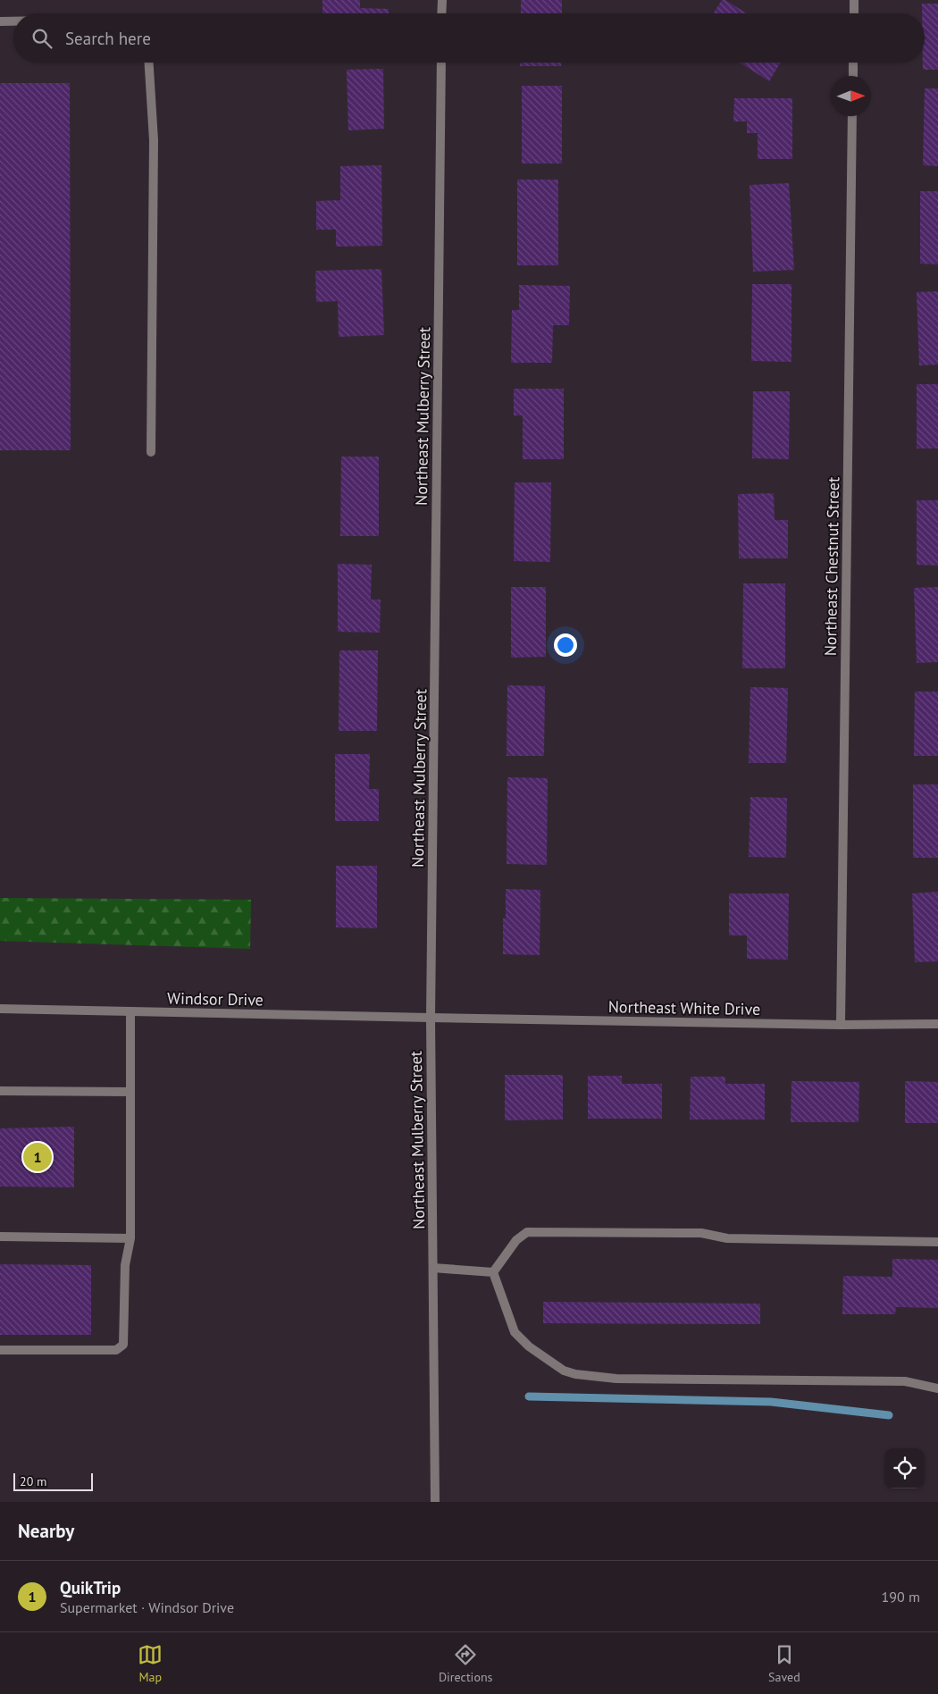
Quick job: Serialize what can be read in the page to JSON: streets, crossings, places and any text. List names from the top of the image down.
{
  "streets": {
    "street": [
      "Northeast Mulberry Street",
      "Northeast Chestnut Street",
      "Windsor Drive",
      "Northeast White Drive"
    ]
  },
  "crossings": [
    ["Northeast Mulberry Street", "Windsor Drive"],
    ["Northeast Mulberry Street", "Northeast White Drive"],
    ["Northeast Chestnut Street", "Northeast White Drive"],
    ["Windsor Drive", "Northeast White Drive"]
  ],
  "scale_bar": "20 m",
  "north": "right",
  "page": {
    "search": "Search here",
    "pins": "1",
    "scale": "20 m",
    "heading": "Nearby",
    "list": [
      {
        "mark": "1",
        "name": "QuikTrip",
        "note": "Supermarket · Windsor Drive",
        "value": "190 m"
      }
    ],
    "nav": ["Map", "Directions", "Saved"]
  }
}
